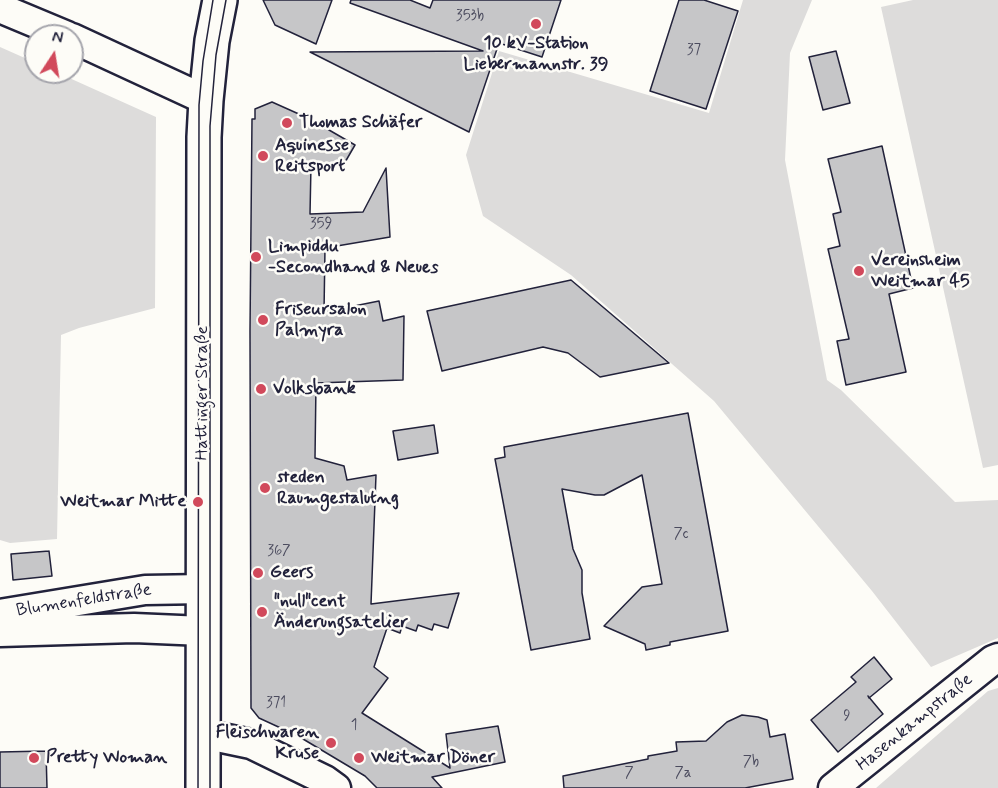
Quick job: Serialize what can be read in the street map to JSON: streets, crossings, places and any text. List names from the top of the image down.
{
  "streets": {
    "main road": ["Hattinger Straße"],
    "street": ["Blumenfeldstraße", "Hasenkampstraße"]
  },
  "crossings": [
    ["Hattinger Straße", "Blumenfeldstraße"]
  ],
  "places": [
    "10 kV-Station Liebermannstr. 39",
    "Thomas Schäfer",
    "Aquinesse Reitsport",
    "Limpiddu -Secondhand & Neues",
    "Vereinsheim Weitmar 45",
    "Friseursalon Palmyra",
    "Volksbank",
    "steden Raumgestalutng",
    "Weitmar Mitte",
    "Geers",
    "\"null\"cent Änderungsatelier",
    "Fleischwaren Kruse",
    "Pretty Woman",
    "Weitmar Döner"
  ],
  "house_numbers": [
    "353b",
    "37",
    "359",
    "7c",
    "367",
    "371",
    "9",
    "1",
    "7b",
    "7",
    "7a"
  ],
  "north": "top"
}
